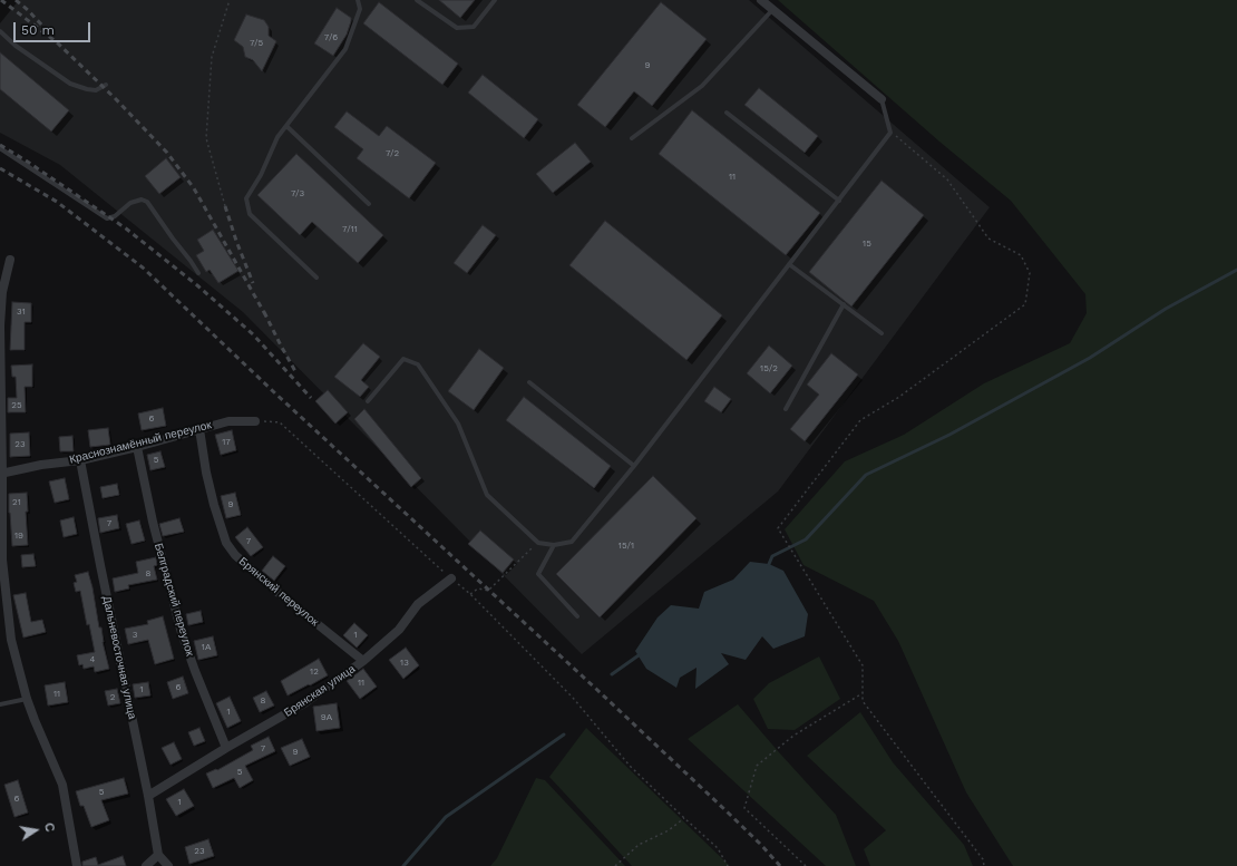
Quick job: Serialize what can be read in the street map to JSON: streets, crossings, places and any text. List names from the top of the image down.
{
  "streets": {
    "street": [
      "Краснознамённый переулок",
      "Брянский переулок",
      "Белградский переулок",
      "Дальневосточная улица",
      "Брянская улица"
    ]
  },
  "crossings": [
    ["Краснознамённый переулок", "Брянский переулок"],
    ["Краснознамённый переулок", "Белградский переулок"],
    ["Краснознамённый переулок", "Дальневосточная улица"],
    ["Брянский переулок", "Брянская улица"],
    ["Белградский переулок", "Брянская улица"],
    ["Дальневосточная улица", "Брянская улица"]
  ],
  "house_numbers": [
    "7/6",
    "7/5",
    "9",
    "7/2",
    "11",
    "7/3",
    "7/11",
    "15",
    "31",
    "15/2",
    "25",
    "6",
    "17",
    "23",
    "5",
    "21",
    "9",
    "7",
    "19",
    "7",
    "15/1",
    "8",
    "3",
    "1",
    "1А",
    "4",
    "13",
    "12",
    "11",
    "6",
    "1",
    "11",
    "2",
    "8",
    "1",
    "9А",
    "7",
    "9",
    "5",
    "5",
    "6",
    "1",
    "23"
  ],
  "scale_bar": "50 m",
  "north": "right"
}
